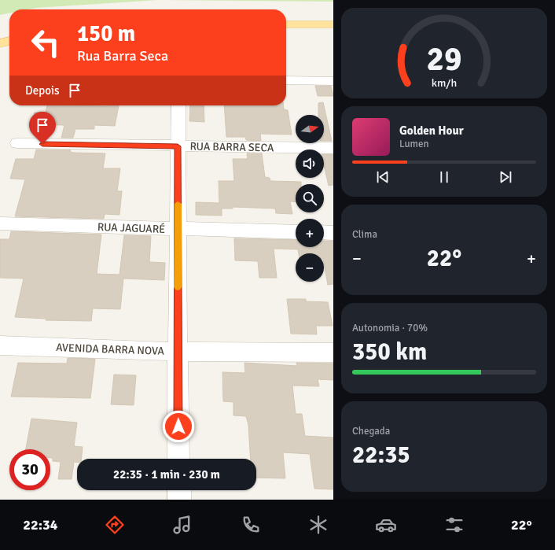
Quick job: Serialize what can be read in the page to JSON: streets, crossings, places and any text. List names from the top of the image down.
{
  "streets": {
    "street": ["RUA BARRA SECA", "RUA JAGUARÉ", "AVENIDA BARRA NOVA"]
  },
  "north": "right",
  "page": {
    "turn": ["150 m", "Rua Barra Seca"],
    "then": "Depois",
    "map_buttons": ["+", "−"],
    "song": ["Golden Hour", "Lumen"],
    "tile": [
      "Clima",
      ["Autonomia · 70%", "350 km"],
      ["Chegada", "22:35"]
    ],
    "heat": ["−", "22°", "+"],
    "limit": "30",
    "trip": "22:35 · 1 min · 230 m",
    "tabs": ["22:34", "22°"],
    "gauge": ["29", "km/h"]
  }
}
